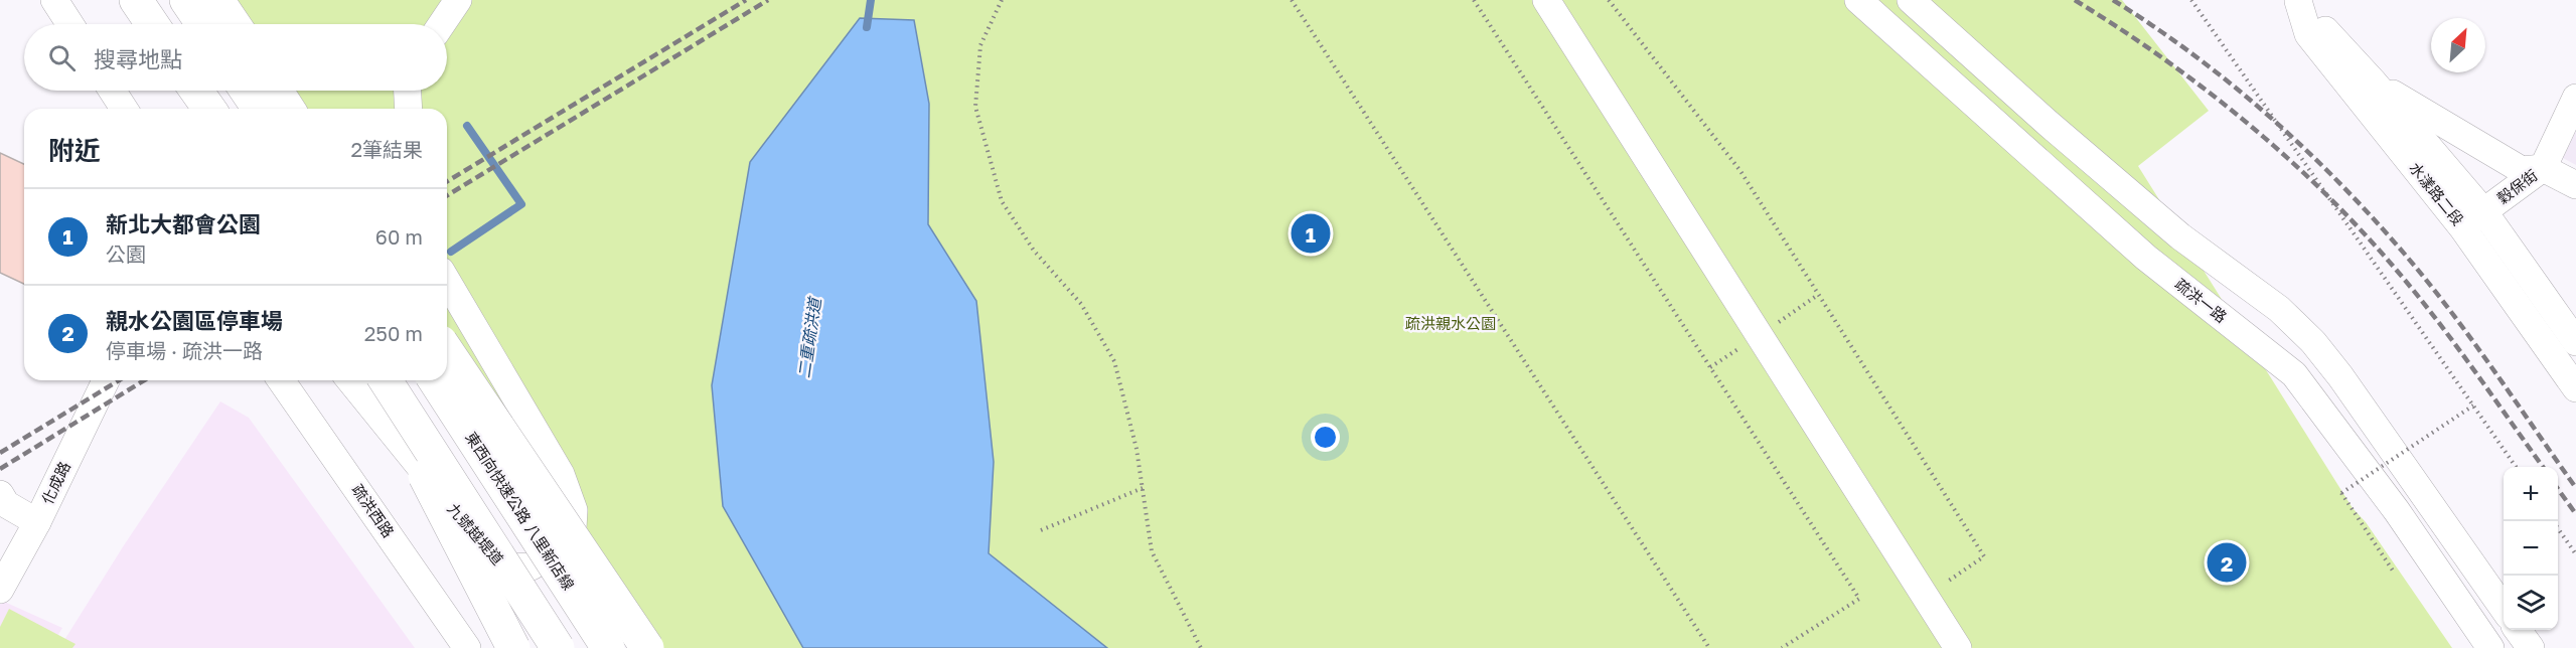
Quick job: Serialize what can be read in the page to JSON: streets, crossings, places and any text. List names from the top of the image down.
{
  "streets": {
    "highway": ["東西向快速公路 八里新店線"],
    "street": [
      "穀保街",
      "水漾路二段",
      "疏洪一路",
      "化成路",
      "疏洪西路",
      "九號越堤道"
    ]
  },
  "crossings": [
    ["穀保街", "水漾路二段"]
  ],
  "water": ["二重疏洪道"],
  "parks": ["疏洪親水公園"],
  "north": "top right",
  "page": {
    "search": "搜尋地點",
    "heading": ["附近", "2筆結果"],
    "list": [
      {
        "mark": "1",
        "name": "新北大都會公園",
        "note": "公園",
        "value": "60 m"
      },
      {
        "mark": "2",
        "name": "親水公園區停車場",
        "note": "停車場 · 疏洪一路",
        "value": "250 m"
      }
    ],
    "pins": ["1", "2"],
    "map_buttons": ["+", "−"]
  }
}
